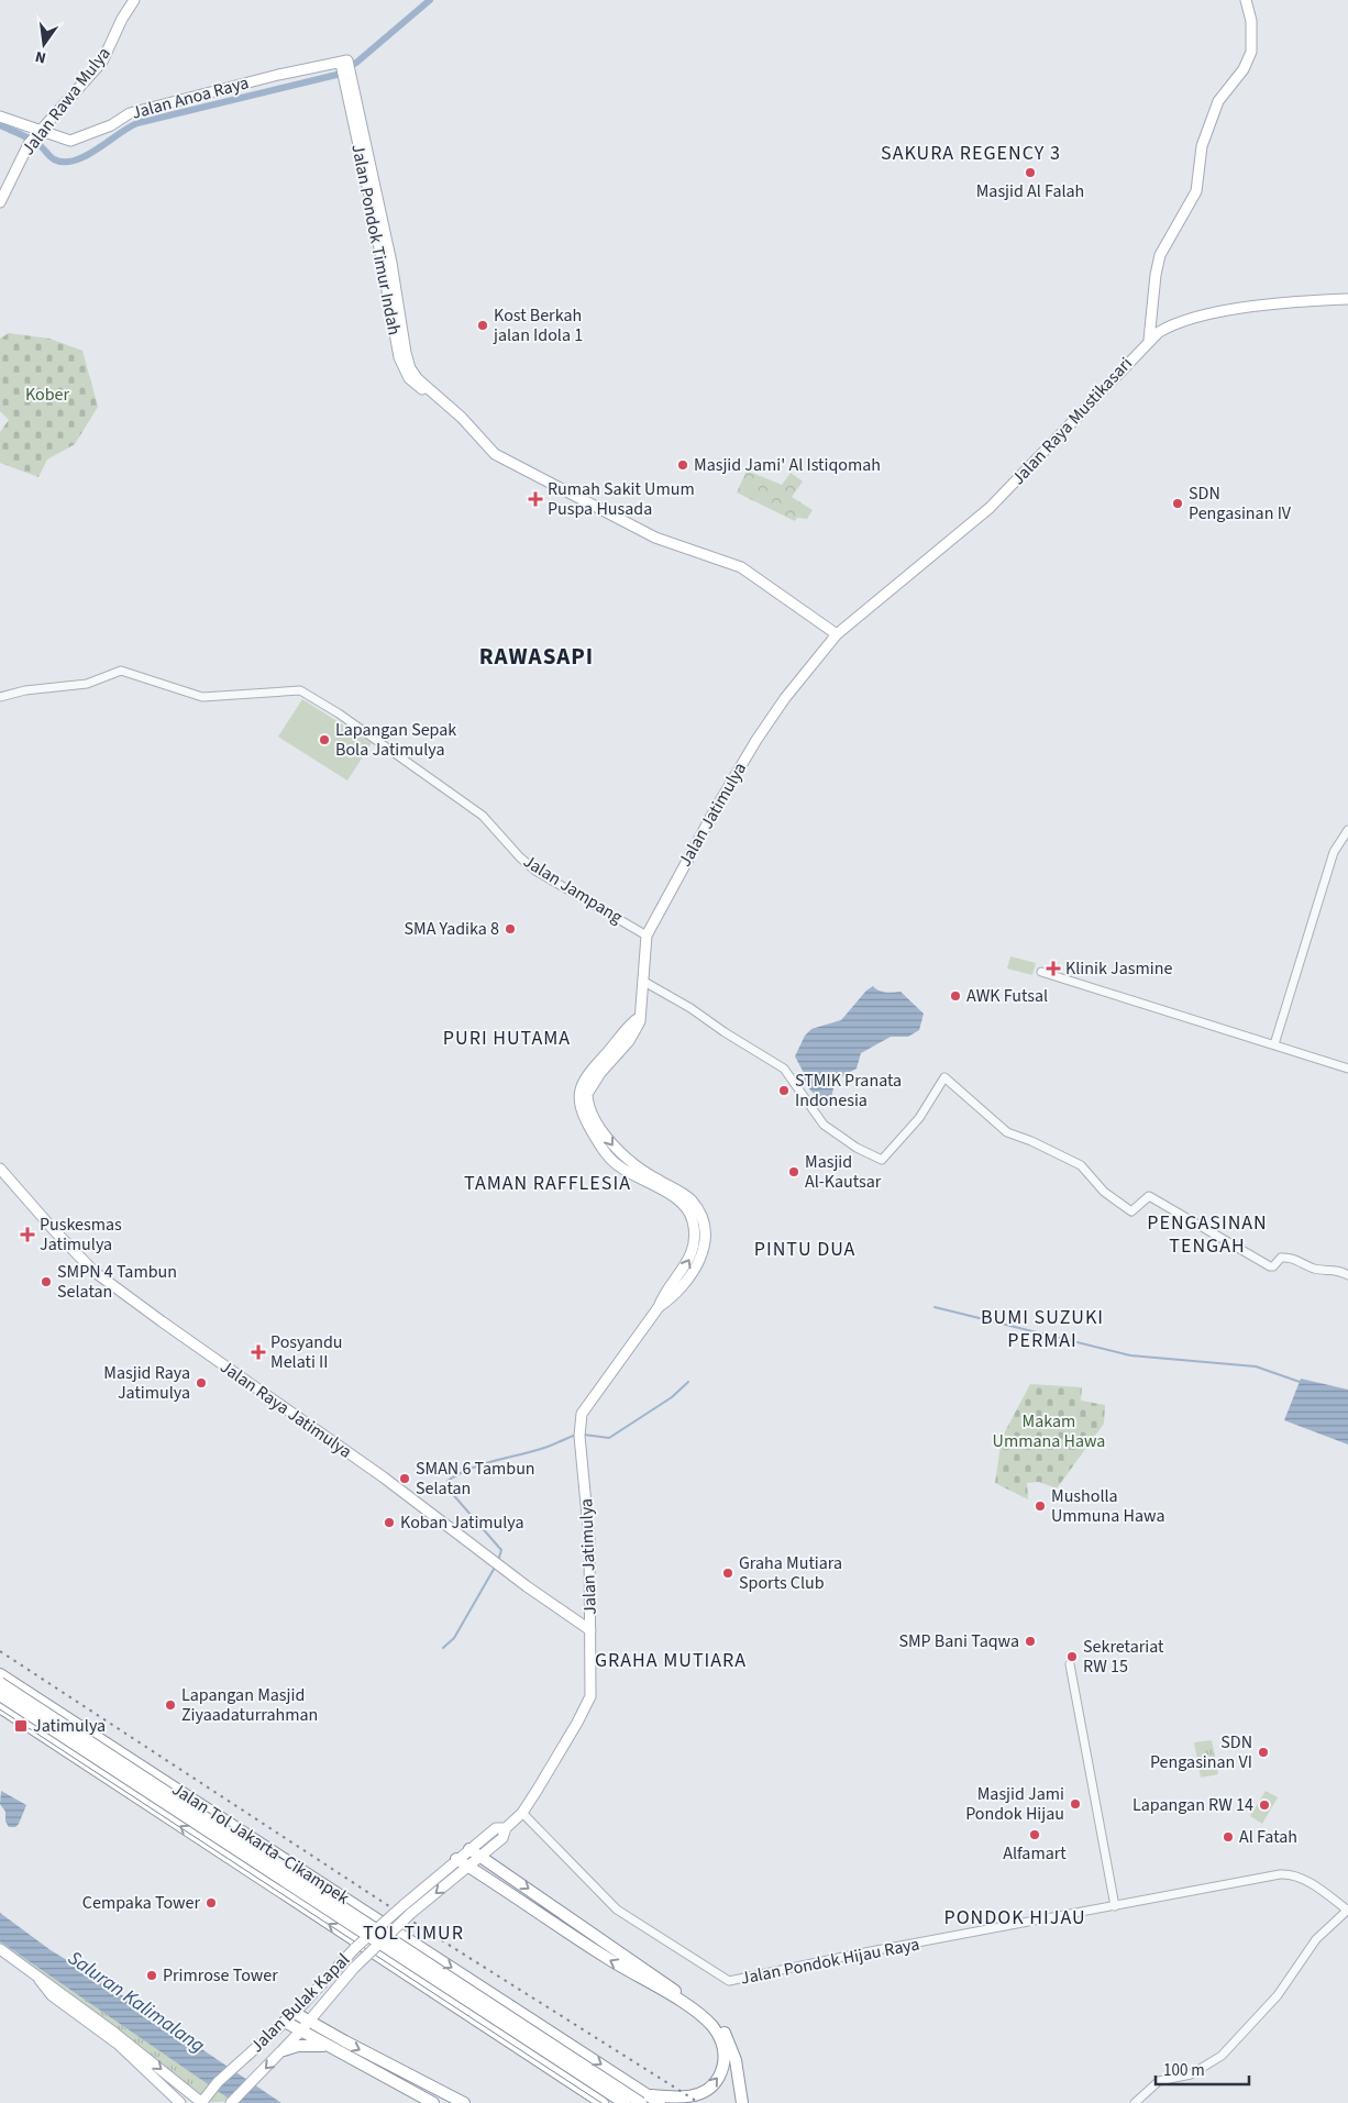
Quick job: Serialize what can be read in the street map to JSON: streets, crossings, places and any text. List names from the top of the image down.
{
  "streets": {
    "highway": ["Jalan Tol Jakarta–Cikampek"],
    "main road": [
      "Jalan Anoa Raya",
      "Jalan Rawa Mulya",
      "Jalan Pondok Timur Indah",
      "Jalan Raya Mustikasari",
      "Jalan Jatimulya",
      "Jalan Raya Jatimulya",
      "Jalan Bulak Kapal"
    ],
    "street": ["Jalan Jampang", "Jalan Pondok Hijau Raya"]
  },
  "crossings": [
    ["Jalan Anoa Raya", "Jalan Rawa Mulya"],
    ["Jalan Anoa Raya", "Jalan Pondok Timur Indah"],
    ["Jalan Pondok Timur Indah", "Jalan Raya Mustikasari"],
    ["Jalan Pondok Timur Indah", "Jalan Jatimulya"],
    ["Jalan Raya Mustikasari", "Jalan Jatimulya"],
    ["Jalan Jatimulya", "Jalan Jampang"],
    ["Jalan Jatimulya", "Jalan Raya Jatimulya"],
    ["Jalan Jatimulya", "Jalan Pondok Hijau Raya"],
    ["Jalan Jatimulya", "Jalan Bulak Kapal"],
    ["Jalan Pondok Hijau Raya", "Jalan Bulak Kapal"]
  ],
  "districts": [
    "SAKURA REGENCY 3",
    "RAWASAPI",
    "PURI HUTAMA",
    "TAMAN RAFFLESIA",
    "PENGASINAN TENGAH",
    "PINTU DUA",
    "BUMI SUZUKI PERMAI",
    "GRAHA MUTIARA",
    "PONDOK HIJAU",
    "TOL TIMUR"
  ],
  "water": ["Saluran Kalimalang"],
  "parks": ["Kober", "Makam Ummana Hawa"],
  "places": {
    "other": [
      "Masjid Al Falah",
      "Kost Berkah jalan Idola 1",
      "Masjid Jami' Al Istiqomah",
      "SDN Pengasinan IV",
      "Lapangan Sepak Bola Jatimulya",
      "SMA Yadika 8",
      "AWK Futsal",
      "STMIK Pranata Indonesia",
      "Masjid Al-Kautsar",
      "SMPN 4 Tambun Selatan",
      "Masjid Raya Jatimulya",
      "SMAN 6 Tambun Selatan",
      "Musholla Ummuna Hawa",
      "Koban Jatimulya",
      "Graha Mutiara Sports Club",
      "SMP Bani Taqwa",
      "Sekretariat RW 15",
      "Lapangan Masjid Ziyaadaturrahman",
      "SDN Pengasinan VI",
      "Masjid Jami Pondok Hijau",
      "Lapangan RW 14",
      "Alfamart",
      "Al Fatah",
      "Cempaka Tower",
      "Primrose Tower"
    ],
    "health": [
      "Rumah Sakit Umum Puspa Husada",
      "Klinik Jasmine",
      "Puskesmas Jatimulya",
      "Posyandu Melati II"
    ],
    "transit": ["Jatimulya"]
  },
  "scale_bar": "100 m",
  "north": "bottom"
}
